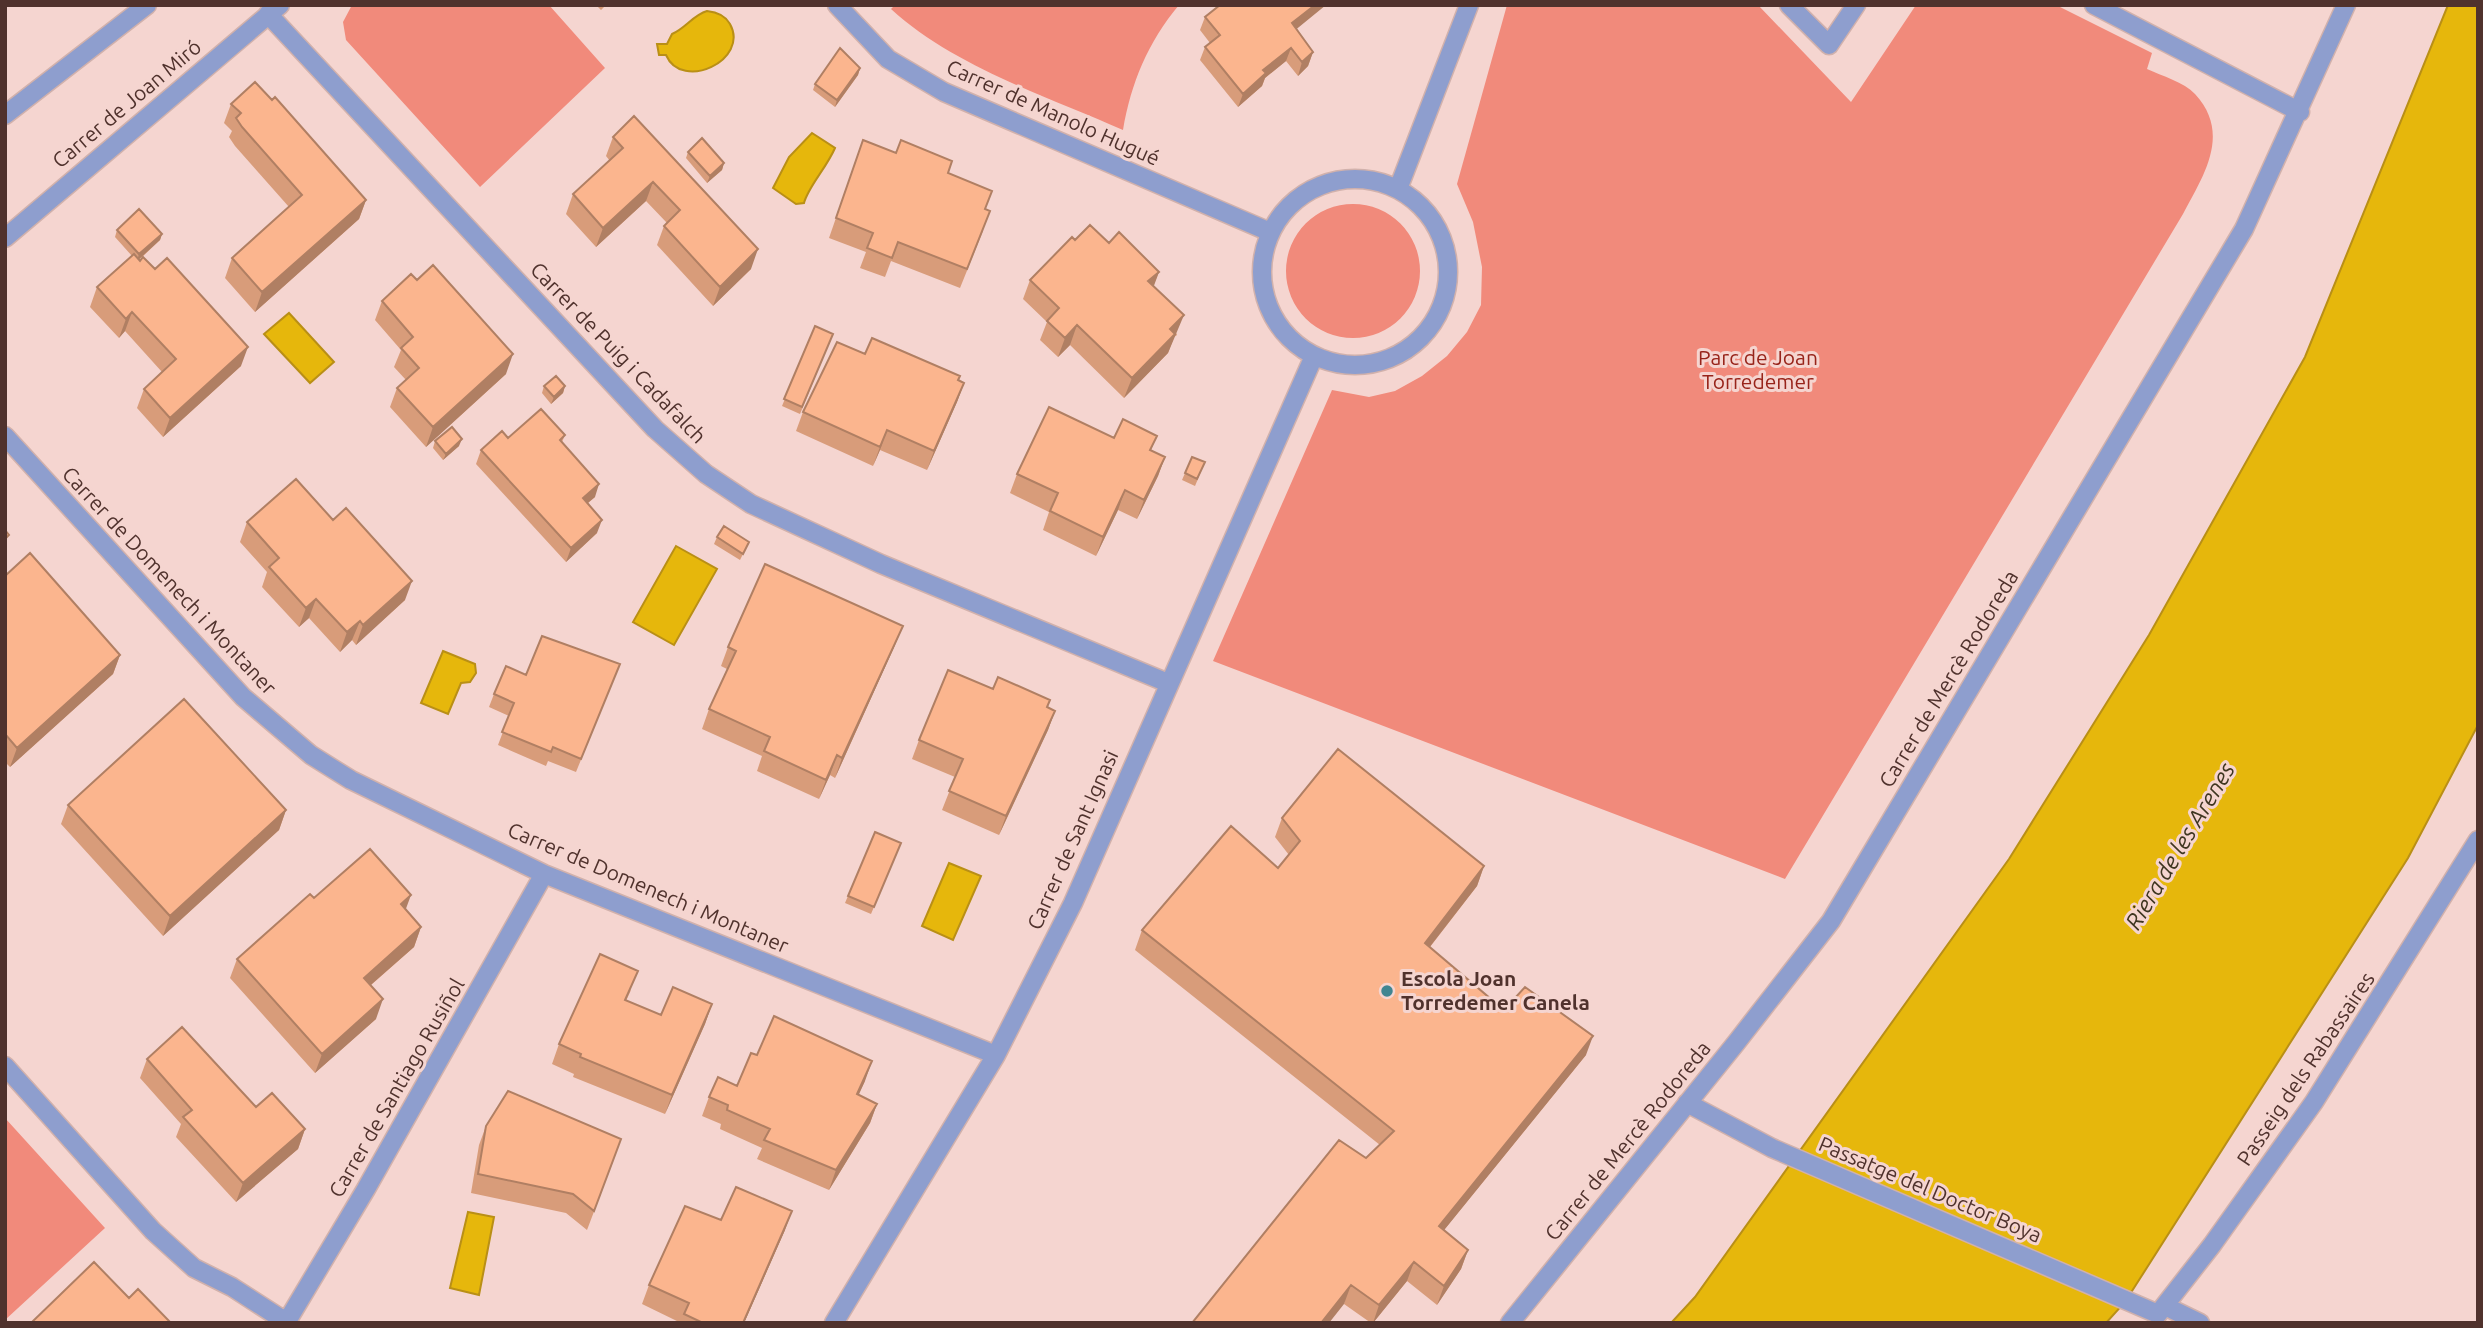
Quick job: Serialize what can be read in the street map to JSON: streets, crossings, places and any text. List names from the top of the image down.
{
  "streets": {
    "street": [
      "Carrer de Joan Miró",
      "Carrer de Manolo Hugué",
      "Carrer de Puig i Cadafalch",
      "Carrer de Domenech i Montaner",
      "Carrer de Mercè Rodoreda",
      "Carrer de Sant Ignasi",
      "Passeig dels Rabassaires",
      "Carrer de Santiago Rusiñol",
      "Passatge del Doctor Boya"
    ]
  },
  "crossings": [
    ["Carrer de Joan Miró", "Carrer de Puig i Cadafalch"],
    ["Carrer de Manolo Hugué", "Carrer de Sant Ignasi"],
    ["Carrer de Puig i Cadafalch", "Carrer de Sant Ignasi"],
    ["Carrer de Domenech i Montaner", "Carrer de Sant Ignasi"],
    ["Carrer de Domenech i Montaner", "Carrer de Santiago Rusiñol"],
    ["Carrer de Mercè Rodoreda", "Passatge del Doctor Boya"],
    ["Passeig dels Rabassaires", "Passatge del Doctor Boya"]
  ],
  "water": ["Riera de les Arenes"],
  "parks": ["Parc de Joan Torredemer"],
  "places": ["Escola Joan Torredemer Canela"]
}
